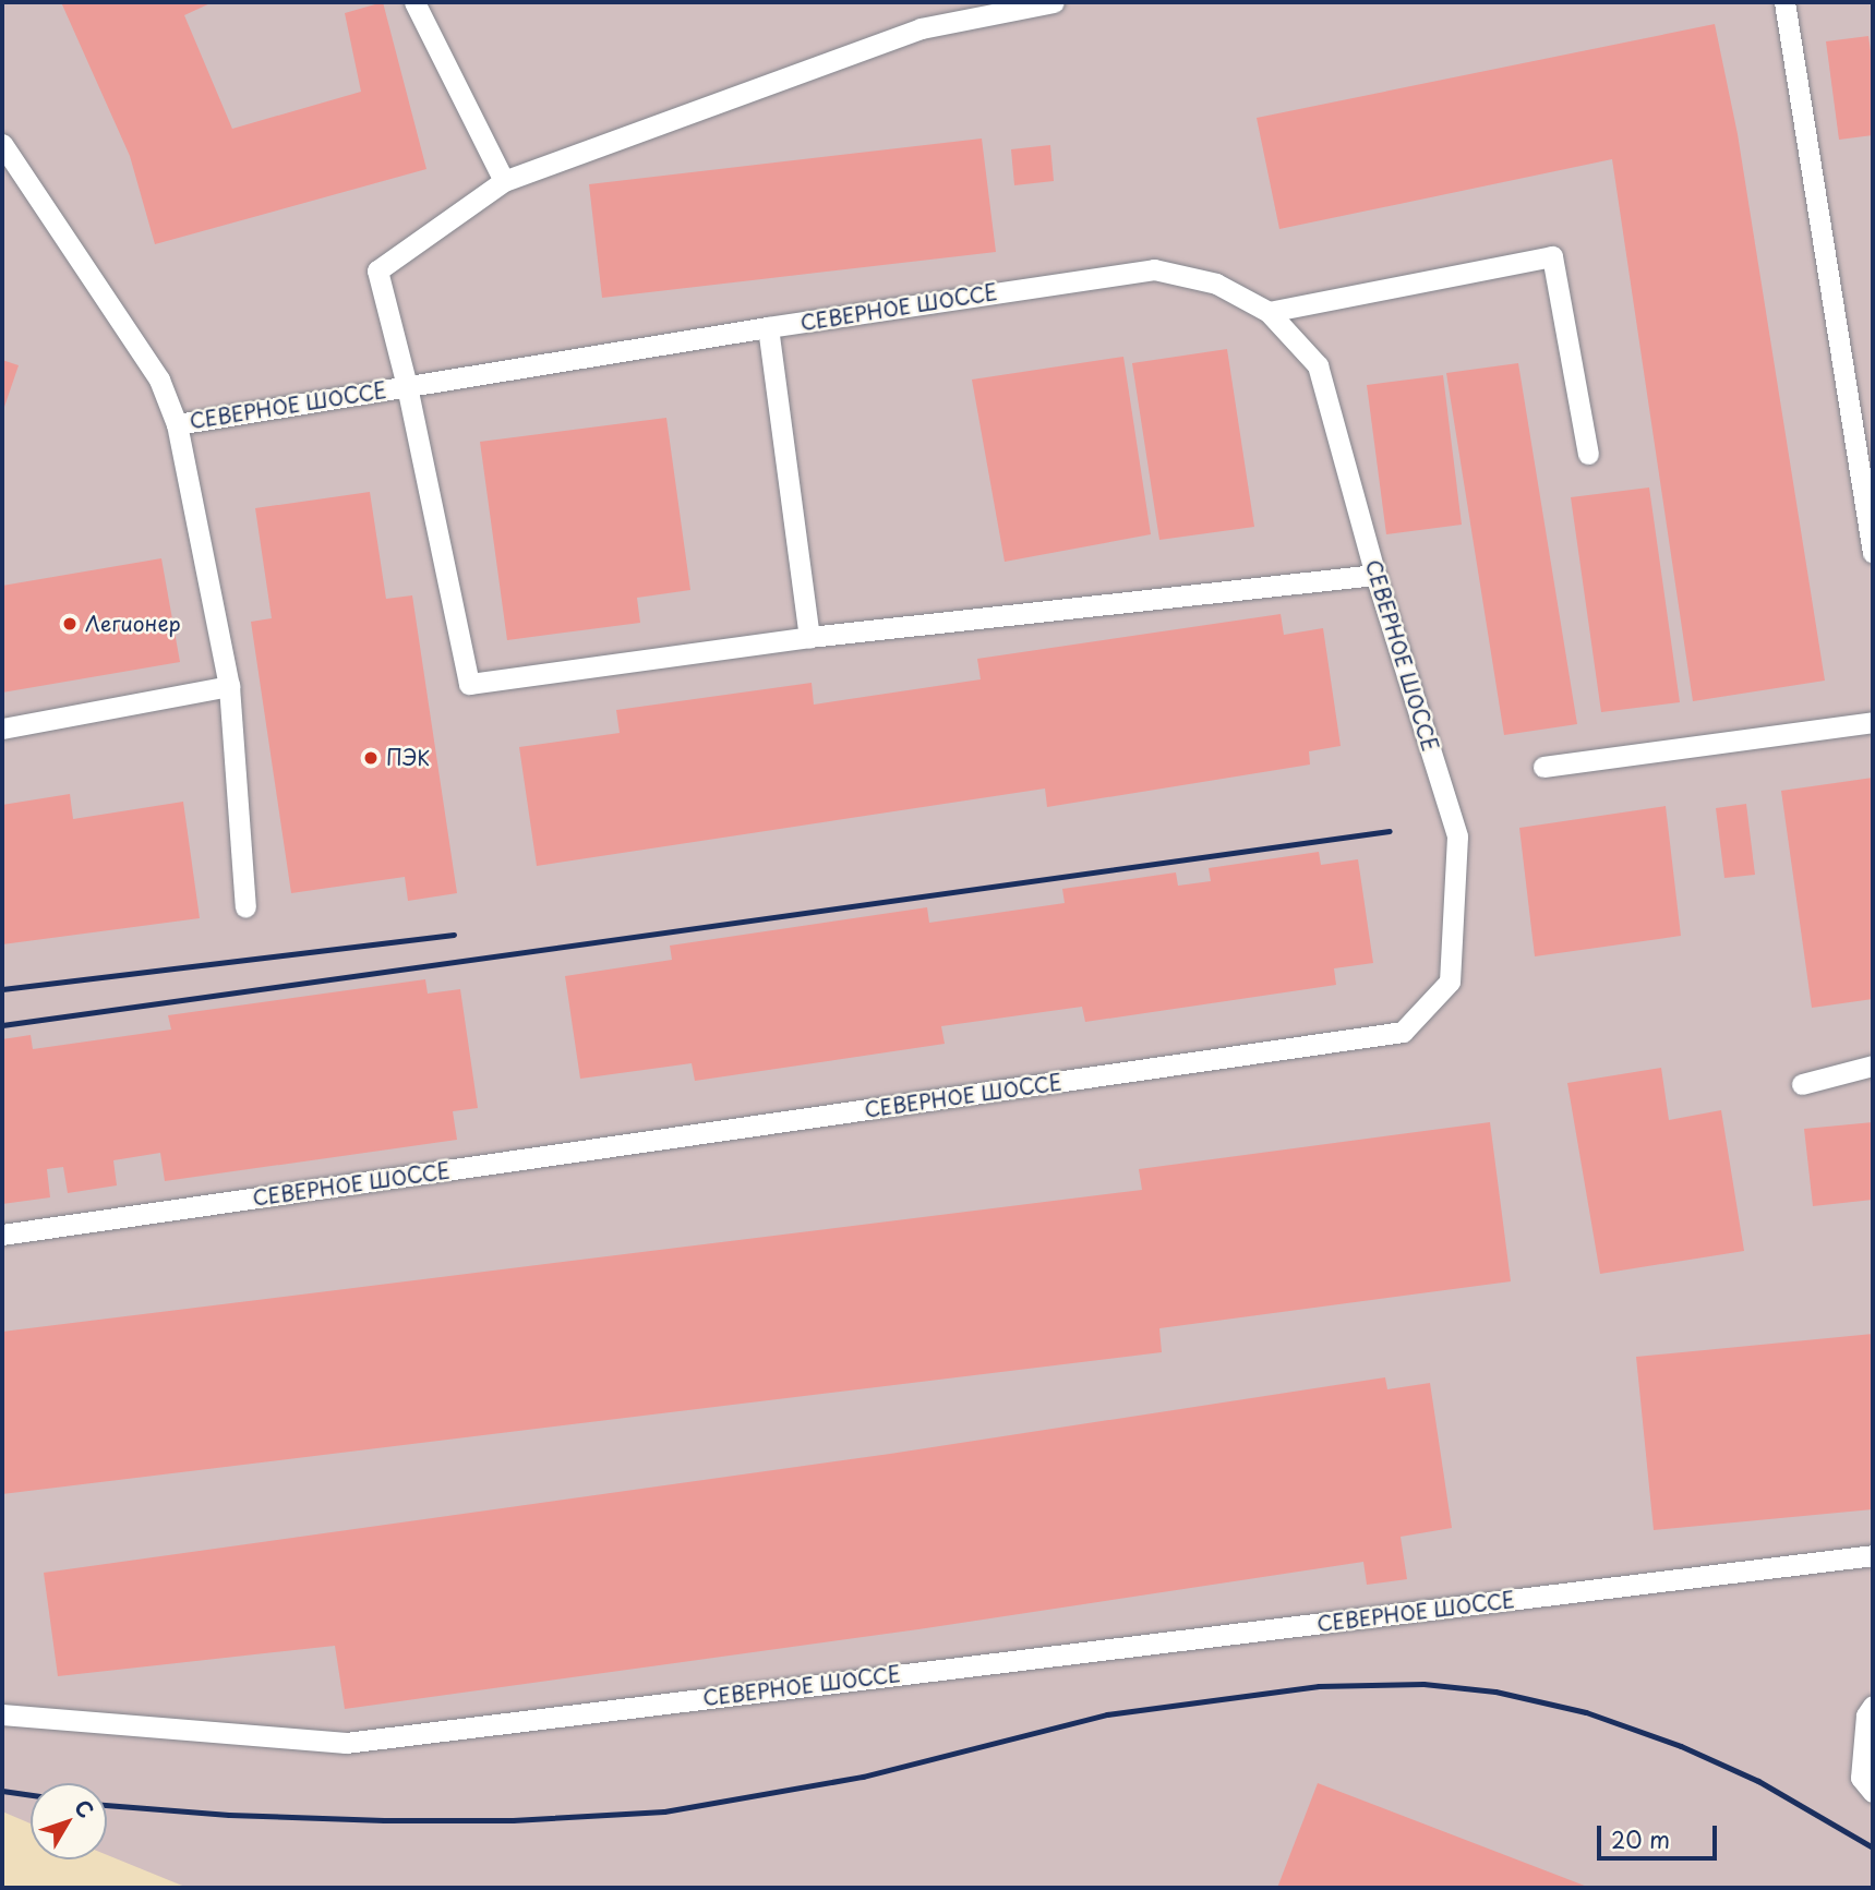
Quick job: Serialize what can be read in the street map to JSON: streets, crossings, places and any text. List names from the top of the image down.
{
  "streets": {
    "lane": ["СЕВЕРНОЕ ШОССЕ"]
  },
  "places": ["Легионер", "ПЭК"],
  "scale_bar": "20 m",
  "north": "top right"
}
